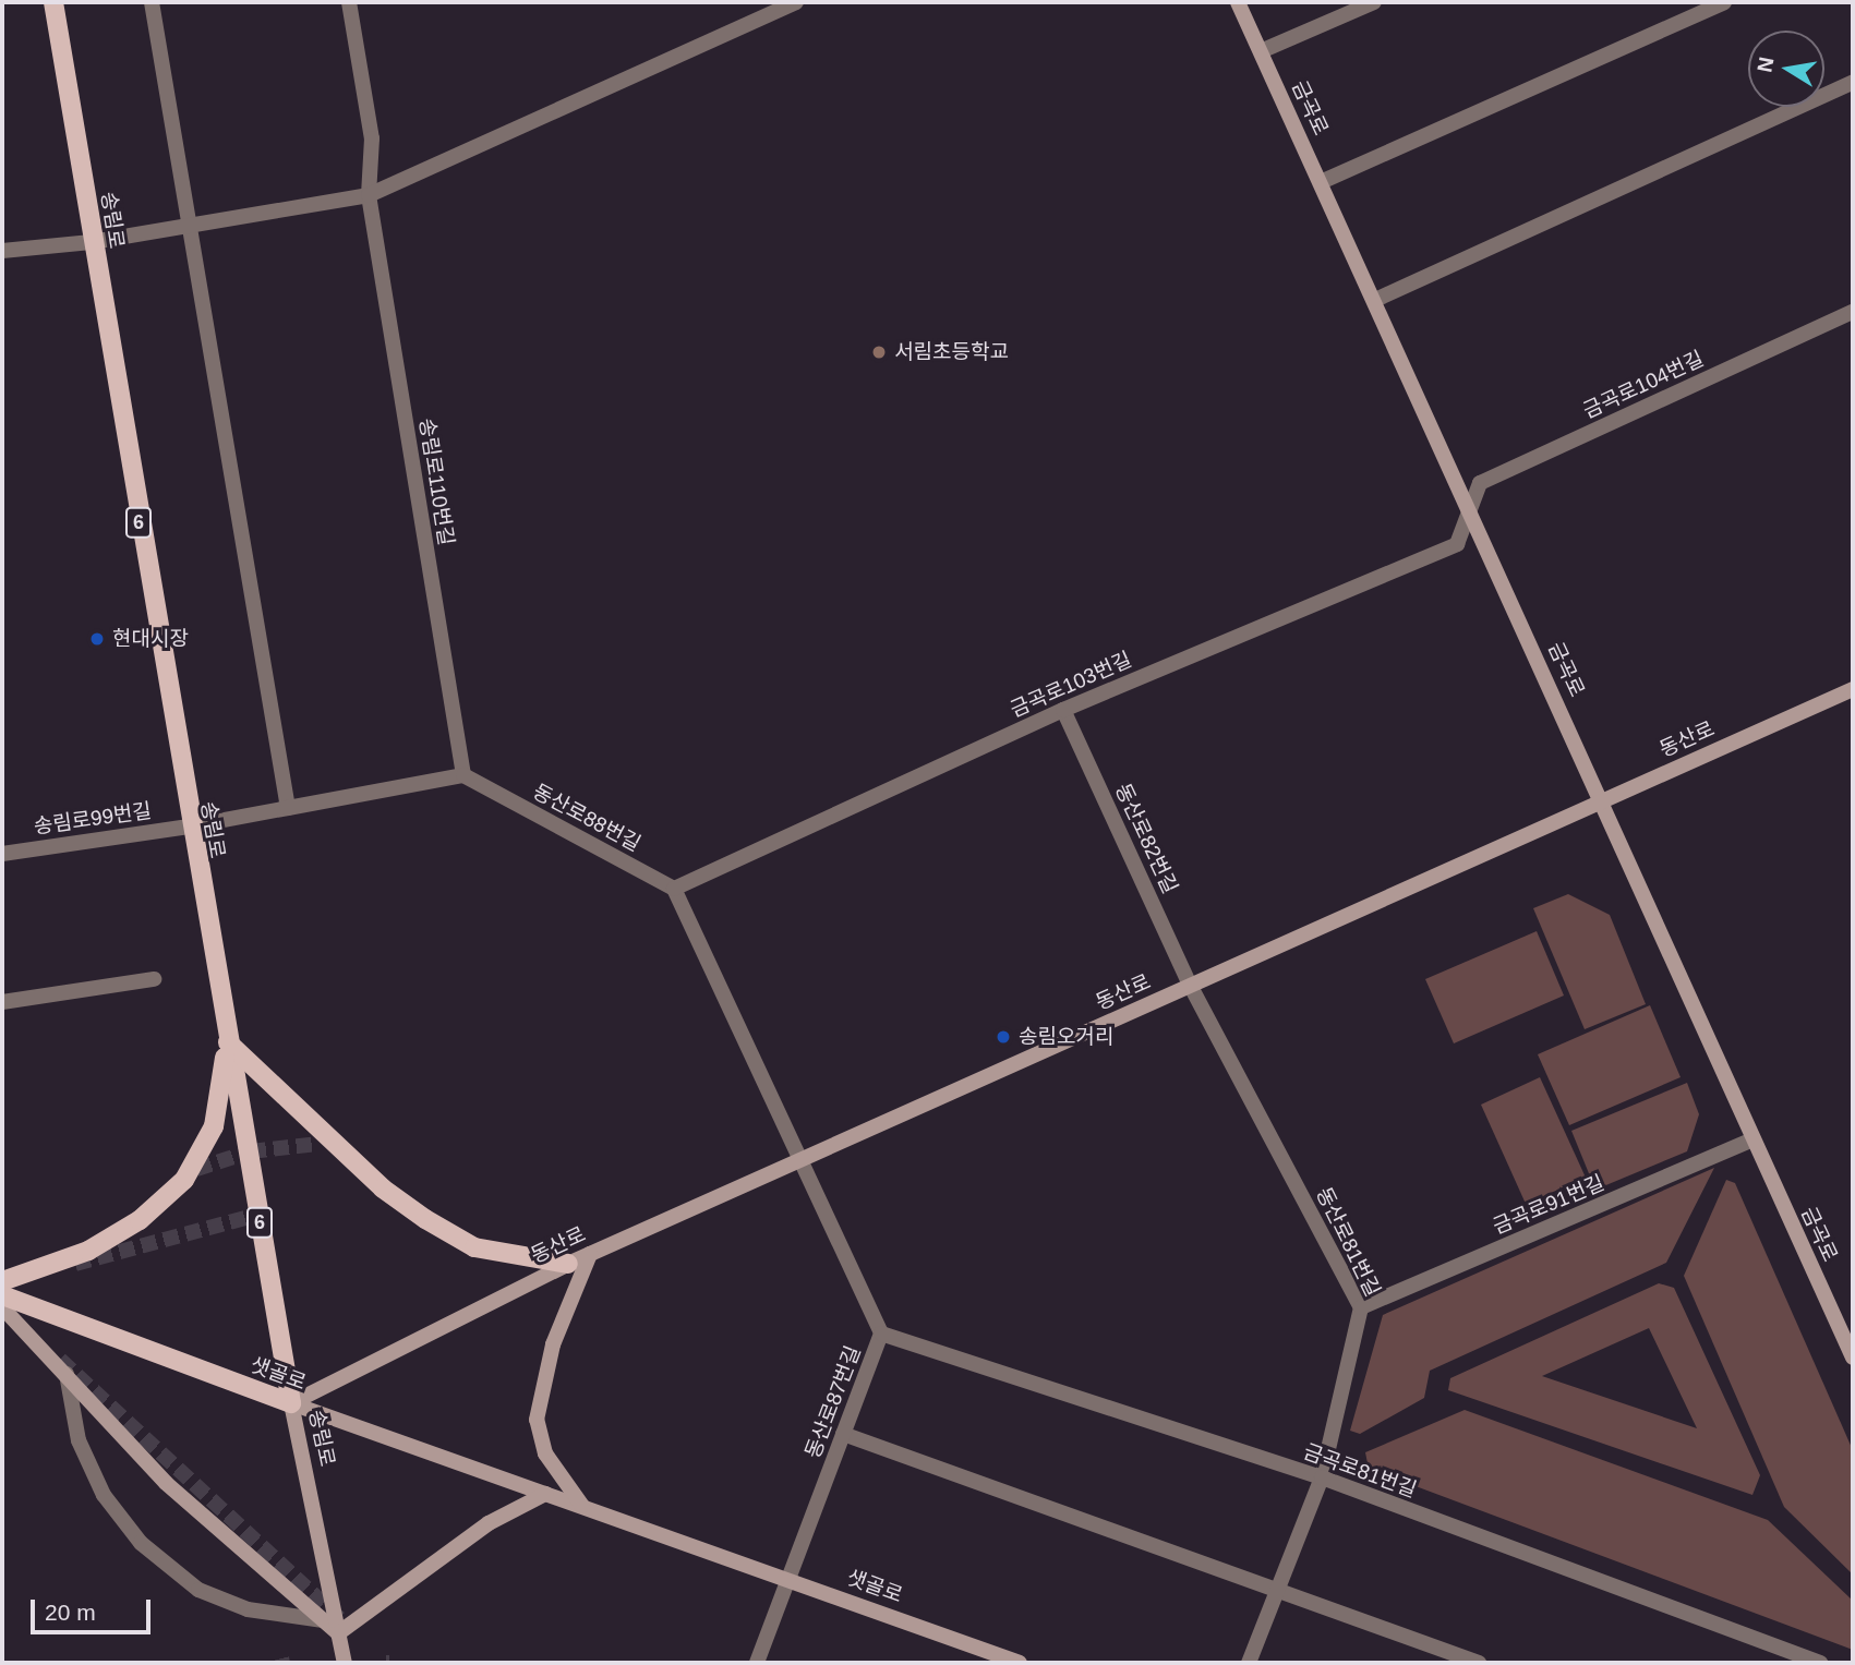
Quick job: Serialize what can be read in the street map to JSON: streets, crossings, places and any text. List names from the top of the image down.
{
  "streets": {
    "main road": ["송림로", "6", "샛골로"],
    "street": [
      "금곡로",
      "금곡로104번길",
      "송림로110번길",
      "금곡로103번길",
      "동산로",
      "동산로88번길",
      "송림로99번길",
      "동산로82번길",
      "금곡로91번길",
      "동산로81번길",
      "동산로87번길",
      "금곡로81번길"
    ]
  },
  "crossings": [
    ["금곡로", "금곡로104번길"],
    ["금곡로", "금곡로103번길"],
    ["금곡로", "동산로"],
    ["금곡로", "금곡로91번길"],
    ["송림로", "동산로"],
    ["송림로", "송림로99번길"],
    ["송림로", "샛골로"],
    ["금곡로104번길", "금곡로103번길"],
    ["송림로110번길", "동산로88번길"],
    ["금곡로103번길", "동산로88번길"],
    ["금곡로103번길", "동산로82번길"],
    ["동산로", "동산로82번길"],
    ["동산로", "동산로81번길"],
    ["동산로", "샛골로"],
    ["동산로", "동산로87번길"],
    ["동산로82번길", "동산로81번길"],
    ["금곡로91번길", "동산로81번길"],
    ["동산로81번길", "금곡로81번길"],
    ["샛골로", "동산로87번길"],
    ["동산로87번길", "금곡로81번길"]
  ],
  "places": ["서림초등학교", "현대시장", "송림오거리"],
  "scale_bar": "20 m",
  "north": "left"
}
